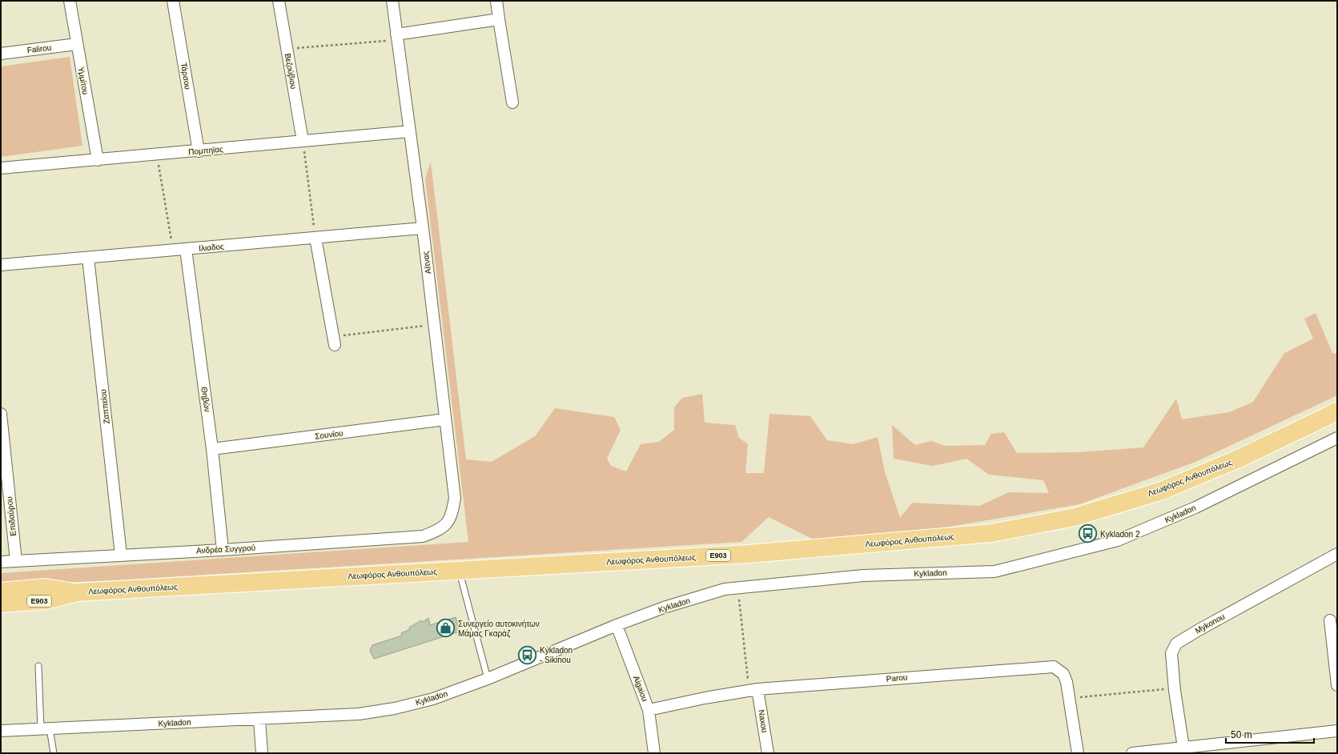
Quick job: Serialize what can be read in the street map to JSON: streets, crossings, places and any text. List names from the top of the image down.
{
  "streets": {
    "main road": ["Λεωφόρος Ανθουπόλεως", "E903"],
    "street": [
      "Falirou",
      "Βεζούβιου",
      "Τάρσου",
      "Υμμίτου",
      "Πομπηϊας",
      "Ιλιαδος",
      "Αίτνας",
      "Θηβών",
      "Ζαππείου",
      "Σουνίου",
      "Kykladon",
      "Επιδαύρου",
      "Ανδρέα Συγγρού",
      "Mykonou",
      "Parou",
      "Aigaiou",
      "Naxou"
    ]
  },
  "crossings": [
    ["Falirou", "Υμμίτου"],
    ["Βεζούβιου", "Πομπηϊας"],
    ["Τάρσου", "Πομπηϊας"],
    ["Υμμίτου", "Πομπηϊας"],
    ["Πομπηϊας", "Αίτνας"],
    ["Ιλιαδος", "Αίτνας"],
    ["Ιλιαδος", "Θηβών"],
    ["Ιλιαδος", "Ζαππείου"],
    ["Αίτνας", "Σουνίου"],
    ["Αίτνας", "Ανδρέα Συγγρού"],
    ["Θηβών", "Σουνίου"],
    ["Θηβών", "Ανδρέα Συγγρού"],
    ["Ζαππείου", "Ανδρέα Συγγρού"],
    ["Kykladon", "Aigaiou"],
    ["Επιδαύρου", "Ανδρέα Συγγρού"],
    ["Parou", "Aigaiou"],
    ["Parou", "Naxou"]
  ],
  "places": {
    "bus stop": ["Kykladon 2", "Kykladon - Sikinou"],
    "shop": ["Συνεργείο αυτοκινήτων Μάμας Γκαράζ"]
  },
  "scale_bar": "50 m"
}
